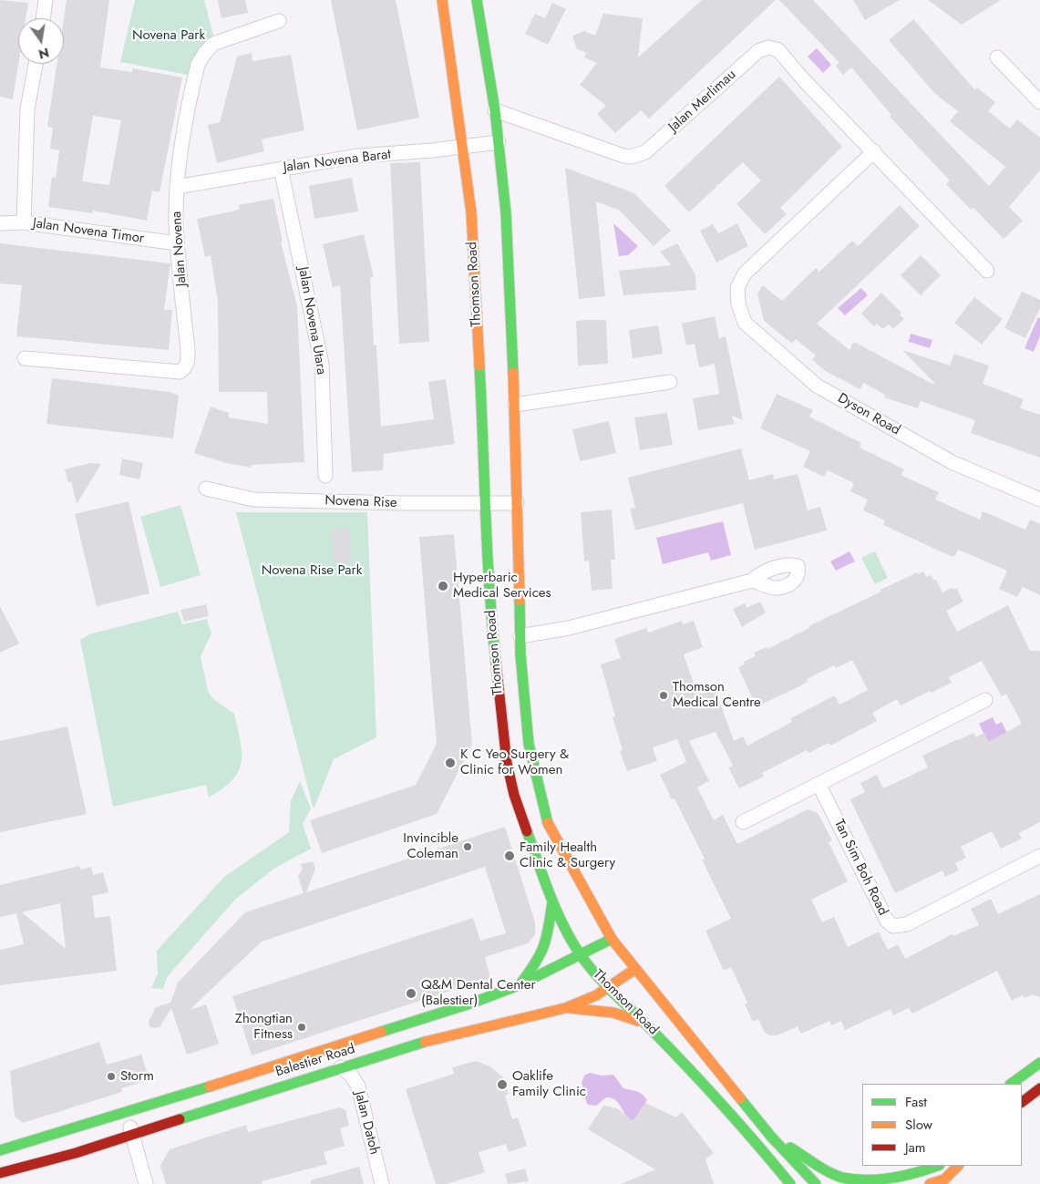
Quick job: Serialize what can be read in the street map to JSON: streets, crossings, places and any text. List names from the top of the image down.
{
  "streets": {
    "main road": ["Thomson Road", "Balestier Road"],
    "street": [
      "Jalan Merlimau",
      "Jalan Novena Barat",
      "Jalan Novena Timor",
      "Jalan Novena",
      "Jalan Novena Utara",
      "Dyson Road",
      "Novena Rise",
      "Tan Sim Boh Road",
      "Jalan Datoh"
    ]
  },
  "crossings": [
    ["Jalan Merlimau", "Thomson Road"],
    ["Jalan Merlimau", "Dyson Road"],
    ["Jalan Novena Barat", "Jalan Novena"],
    ["Jalan Novena Barat", "Thomson Road"],
    ["Jalan Novena Barat", "Jalan Novena Utara"],
    ["Jalan Novena Timor", "Jalan Novena"],
    ["Thomson Road", "Novena Rise"],
    ["Thomson Road", "Balestier Road"],
    ["Balestier Road", "Jalan Datoh"]
  ],
  "parks": ["Novena Park", "Novena Rise Park"],
  "places": [
    "Hyperbaric Medical Services",
    "Thomson Medical Centre",
    "K C Yeo Surgery & Clinic for Women",
    "Invincible Coleman",
    "Family Health Clinic & Surgery",
    "Q&M Dental Center (Balestier)",
    "Zhongtian Fitness",
    "Storm",
    "Oaklife Family Clinic"
  ],
  "legend": ["Fast", "Slow", "Jam"],
  "north": "bottom"
}
